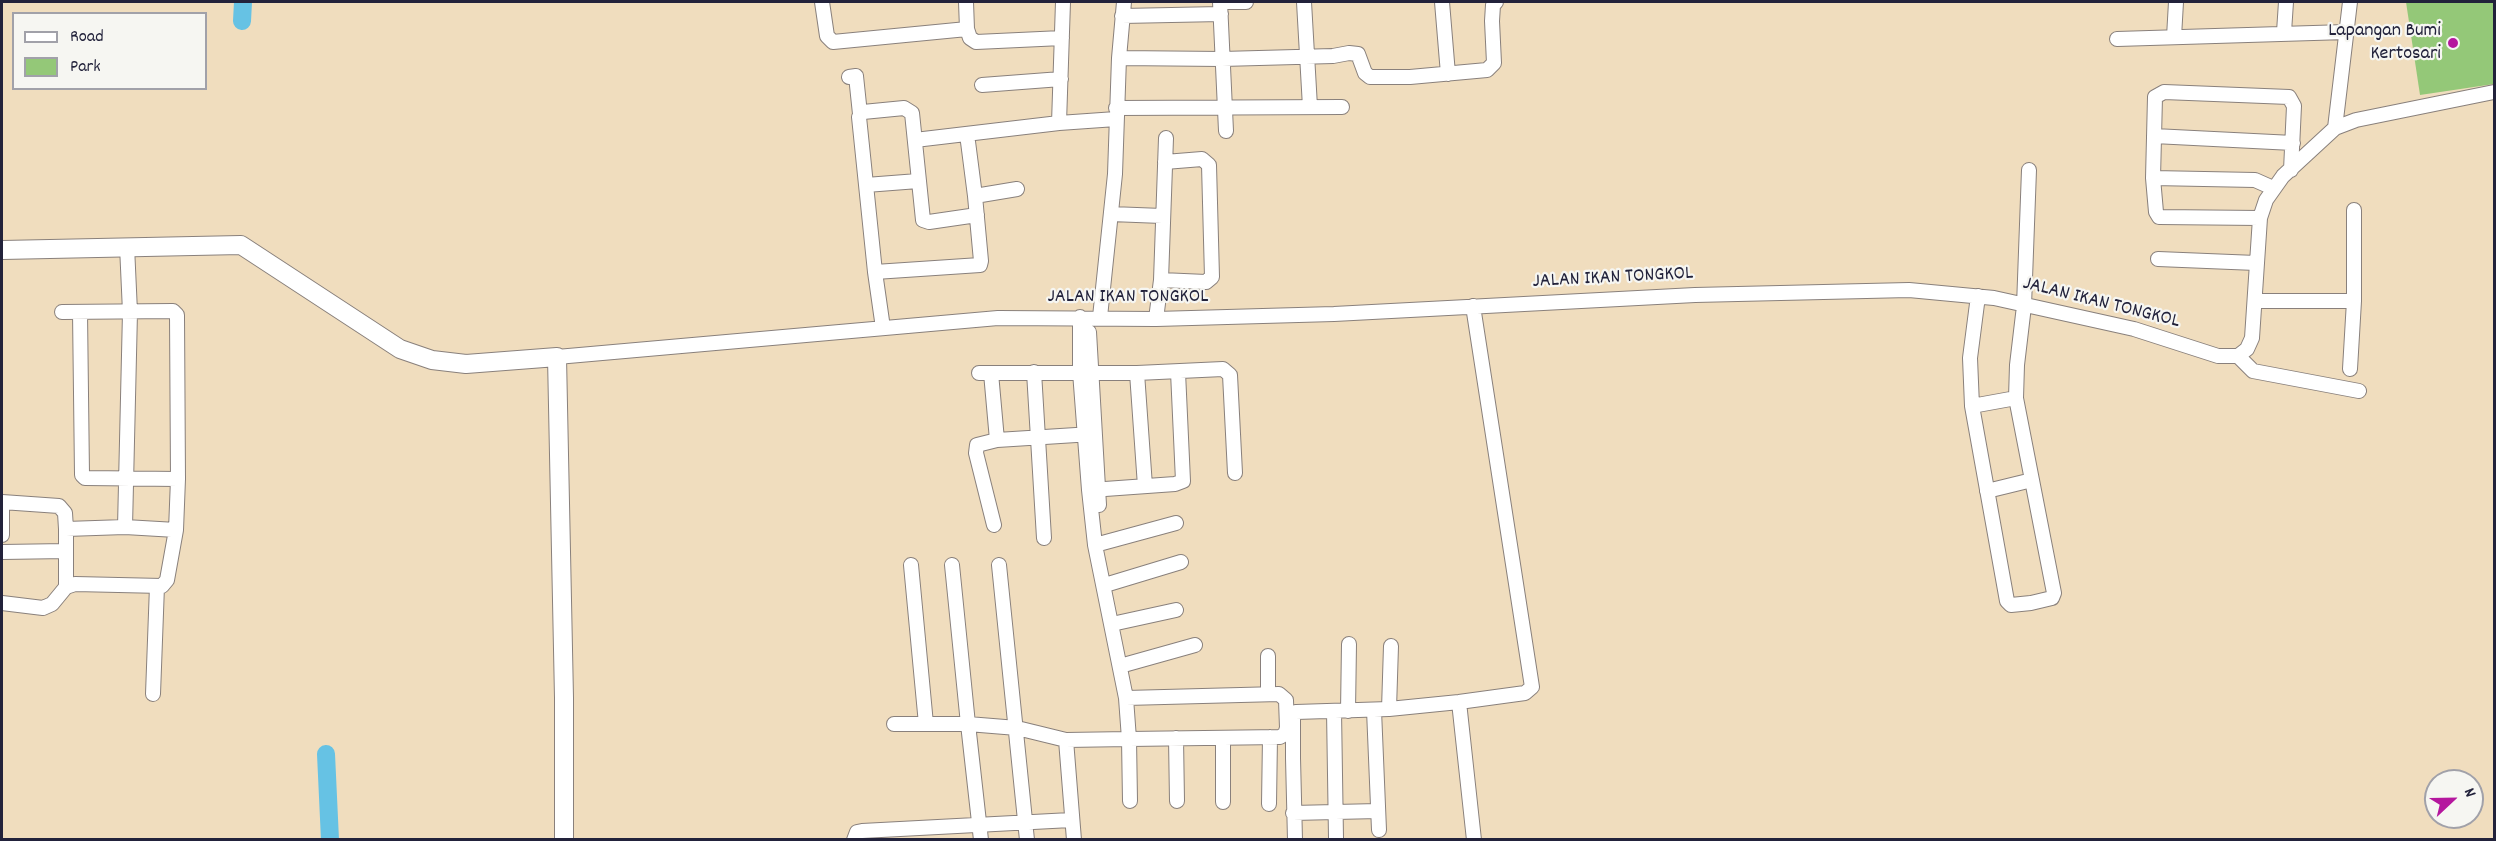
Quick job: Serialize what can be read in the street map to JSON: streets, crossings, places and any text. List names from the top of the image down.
{
  "streets": {
    "street": ["JALAN IKAN TONGKOL"]
  },
  "places": ["Lapangan Bumi Kertosari"],
  "legend": ["Road", "Park"],
  "north": "right"
}
